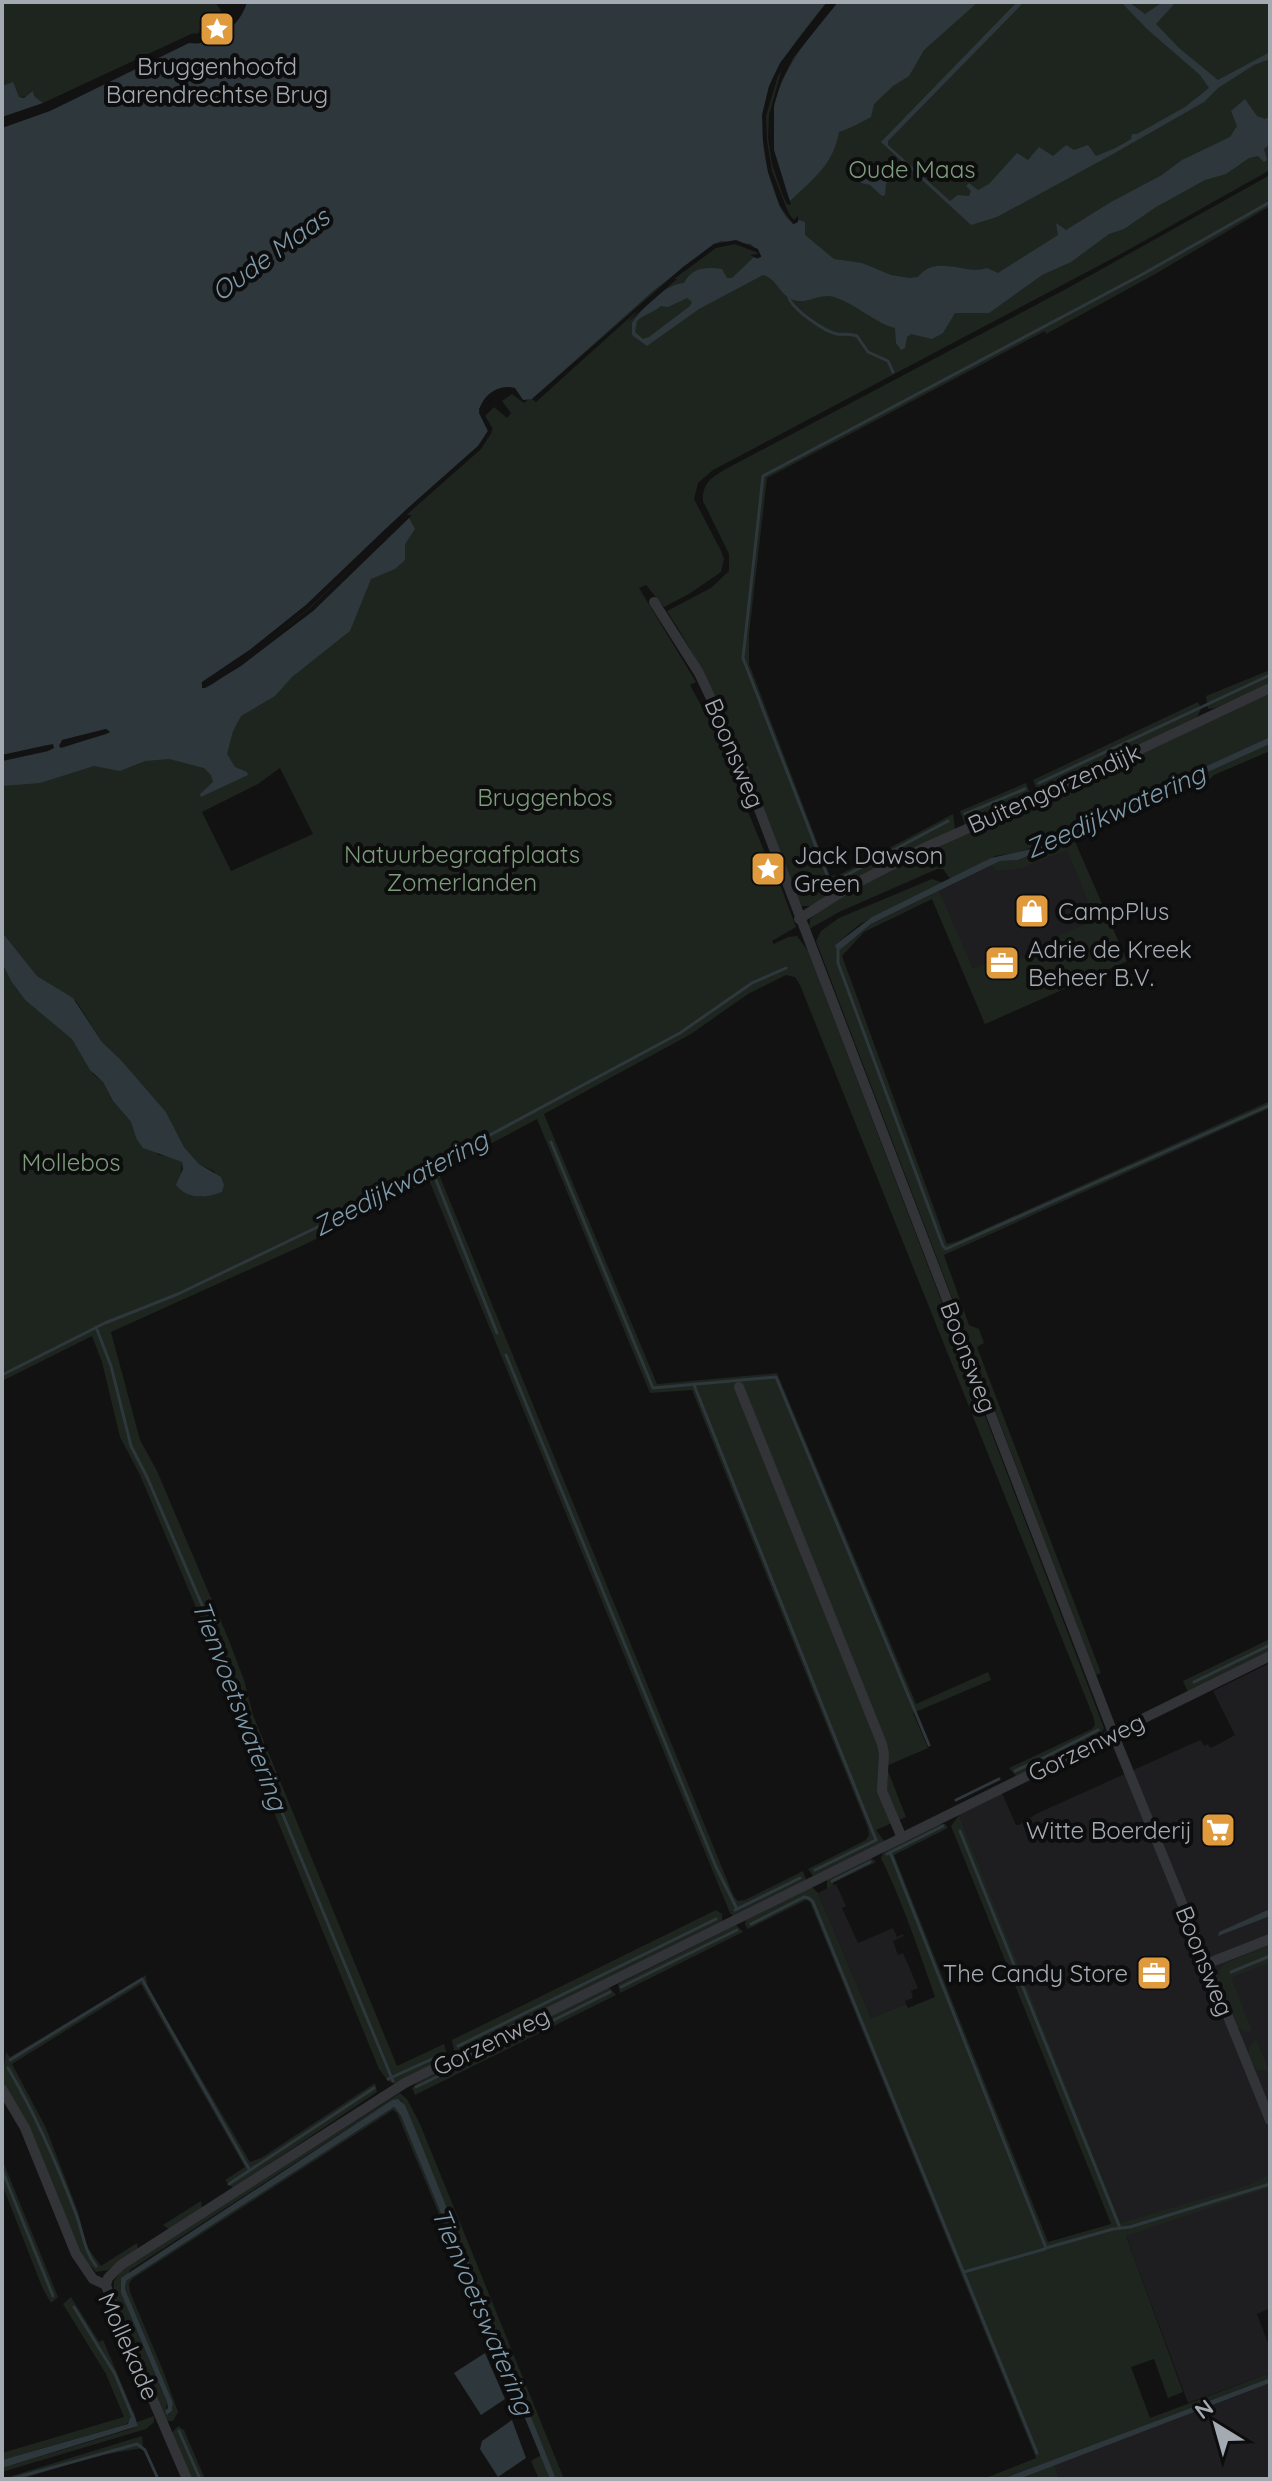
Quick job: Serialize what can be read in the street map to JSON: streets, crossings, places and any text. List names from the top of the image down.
{
  "streets": {
    "street": [
      "Boonsweg",
      "Buitengorzendijk",
      "Gorzenweg",
      "Mollekade"
    ]
  },
  "crossings": [
    ["Boonsweg", "Buitengorzendijk"],
    ["Boonsweg", "Gorzenweg"],
    ["Gorzenweg", "Mollekade"]
  ],
  "water": ["Oude Maas", "Zeedijkwatering", "Tienvoetswatering"],
  "parks": [
    "Oude Maas",
    "Bruggenbos",
    "Natuurbegraafplaats Zomerlanden",
    "Mollebos"
  ],
  "places": {
    "place": ["Bruggenhoofd Barendrechtse Brug", "Jack Dawson Green"],
    "shop": ["CampPlus"],
    "office": ["Adrie de Kreek Beheer B.V.", "The Candy Store"],
    "supermarket": ["Witte Boerderij"]
  },
  "north": "top left"
}
